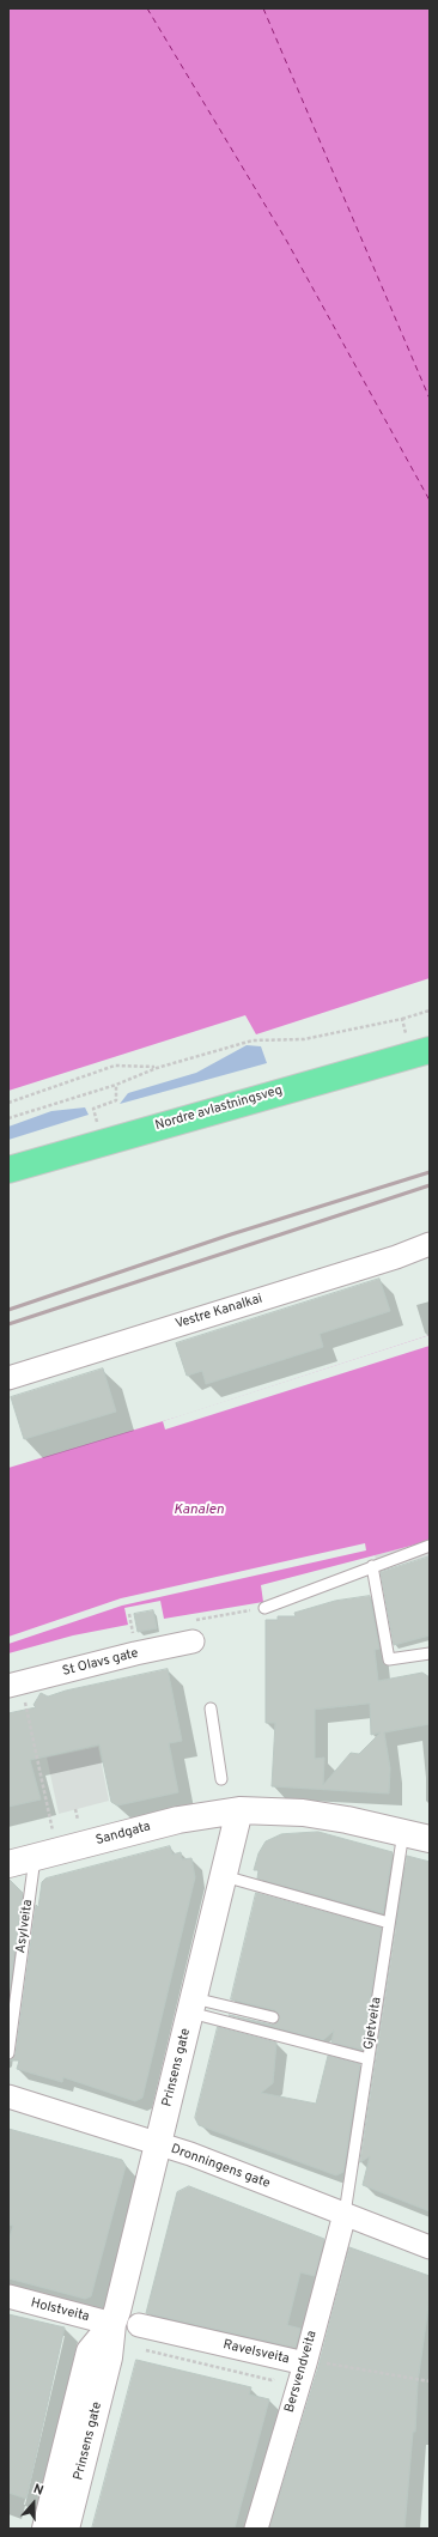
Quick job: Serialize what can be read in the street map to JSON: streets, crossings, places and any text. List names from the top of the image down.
{
  "streets": {
    "highway": ["Nordre avlastningsveg"],
    "main road": ["Sandgata", "Prinsens gate"],
    "street": [
      "Vestre Kanalkai",
      "St Olavs gate",
      "Dronningens gate",
      "Holstveita",
      "Ravelsveita",
      "Bersvendveita"
    ],
    "lane": ["Asylveita", "Gjetveita"]
  },
  "crossings": [
    ["Sandgata", "Asylveita"],
    ["Sandgata", "Gjetveita"],
    ["Sandgata", "Prinsens gate"],
    ["Gjetveita", "Dronningens gate"],
    ["Gjetveita", "Bersvendveita"],
    ["Prinsens gate", "Dronningens gate"],
    ["Prinsens gate", "Holstveita"],
    ["Dronningens gate", "Bersvendveita"],
    ["Ravelsveita", "Bersvendveita"]
  ],
  "water": ["Kanalen"],
  "north": "top"
}
